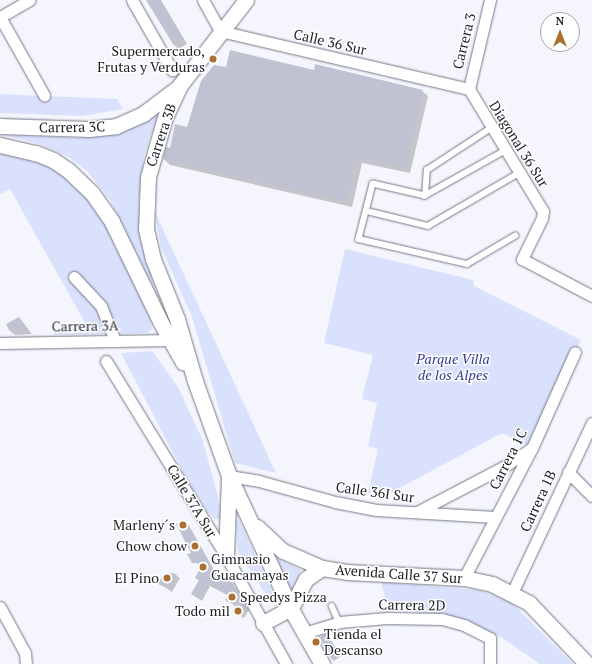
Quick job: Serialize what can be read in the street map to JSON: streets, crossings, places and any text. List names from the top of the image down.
{
  "streets": {
    "main road": ["Carrera 3C", "Carrera 3B", "Avenida Calle 37 Sur"],
    "street": [
      "Carrera 3",
      "Calle 36 Sur",
      "Diagonal 36 Sur",
      "Carrera 3A",
      "Carrera 1C",
      "Calle 36I Sur",
      "Calle 37A Sur",
      "Carrera 1B",
      "Carrera 2D"
    ]
  },
  "crossings": [
    ["Carrera 3", "Calle 36 Sur"],
    ["Carrera 3", "Diagonal 36 Sur"],
    ["Calle 36 Sur", "Carrera 3B"],
    ["Calle 36 Sur", "Diagonal 36 Sur"],
    ["Carrera 3C", "Carrera 3B"],
    ["Carrera 3B", "Avenida Calle 37 Sur"],
    ["Carrera 1C", "Calle 36I Sur"],
    ["Carrera 1C", "Avenida Calle 37 Sur"],
    ["Calle 36I Sur", "Avenida Calle 37 Sur"],
    ["Carrera 1B", "Avenida Calle 37 Sur"]
  ],
  "parks": ["Parque Villa de los Alpes"],
  "places": [
    "Supermercado, Frutas y Verduras",
    "Marleny´s",
    "Chow chow",
    "Gimnasio Guacamayas",
    "El Pino",
    "Speedys Pizza",
    "Todo mil",
    "Tienda el Descanso"
  ],
  "north": "top"
}
